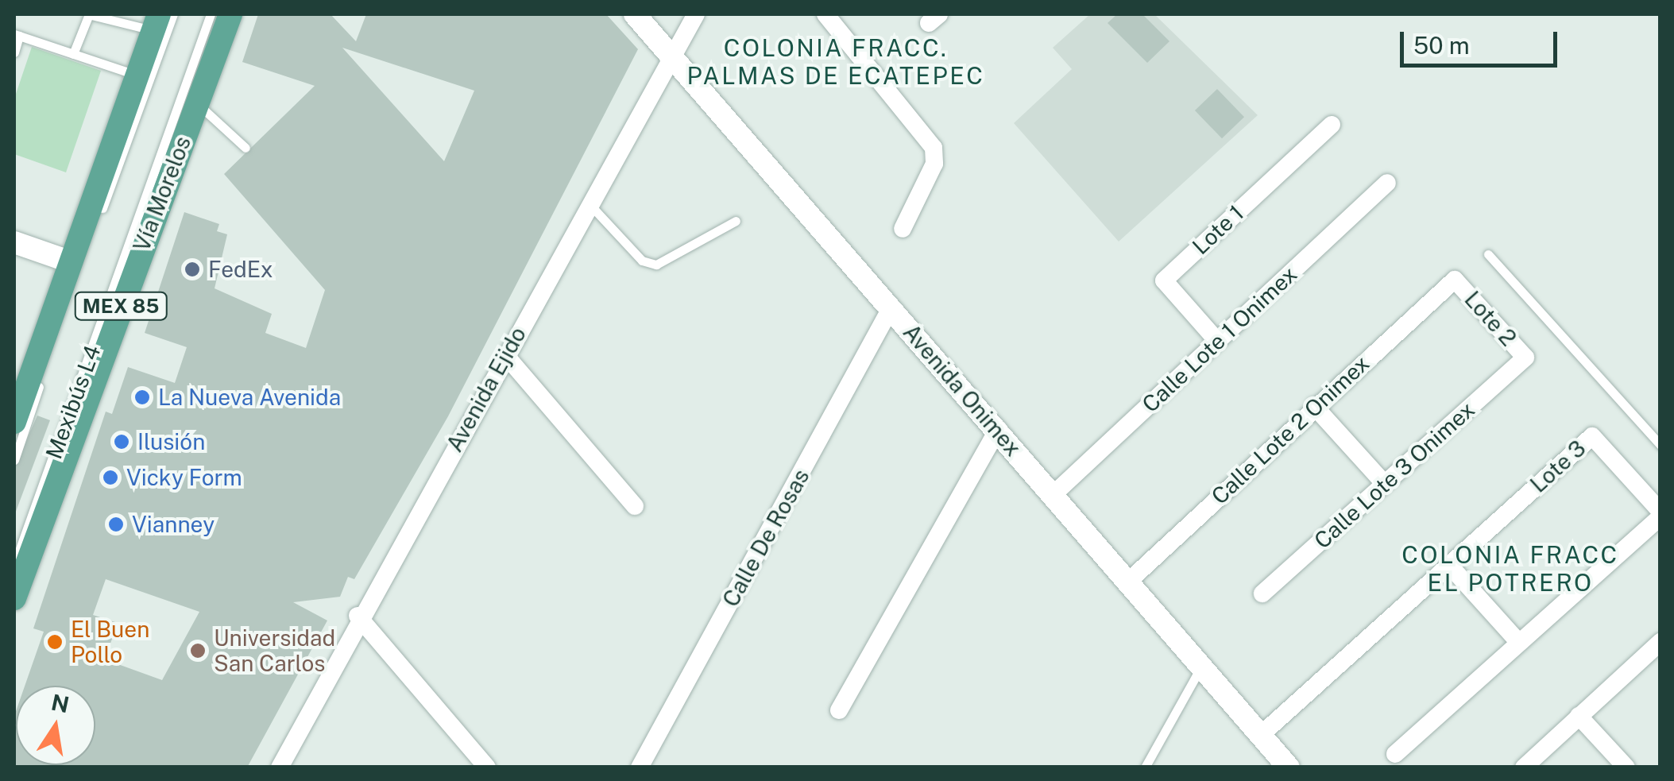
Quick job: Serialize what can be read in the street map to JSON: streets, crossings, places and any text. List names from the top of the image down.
{
  "streets": {
    "main road": ["Vía Morelos", "MEX 85"],
    "street": [
      "Lote 1",
      "Lote 2",
      "Calle Lote 1 Onimex",
      "Avenida Ejido",
      "Avenida Onimex",
      "Calle Lote 2 Onimex",
      "Lote 3",
      "Calle Lote 3 Onimex",
      "Calle De Rosas"
    ],
    "lane": ["Mexibús L4"]
  },
  "crossings": [
    ["Lote 1", "Calle Lote 1 Onimex"],
    ["Lote 2", "Calle Lote 2 Onimex"],
    ["Lote 2", "Calle Lote 3 Onimex"],
    ["Calle Lote 1 Onimex", "Avenida Onimex"],
    ["Avenida Ejido", "Avenida Onimex"],
    ["Avenida Onimex", "Calle Lote 2 Onimex"],
    ["Avenida Onimex", "Lote 3"],
    ["Avenida Onimex", "Calle De Rosas"]
  ],
  "districts": ["COLONIA FRACC. PALMAS DE ECATEPEC", "COLONIA FRACC EL POTRERO"],
  "places": [
    "FedEx",
    "La Nueva Avenida",
    "Ilusión",
    "Vicky Form",
    "Vianney",
    "El Buen Pollo",
    "Universidad San Carlos"
  ],
  "scale_bar": "50 m",
  "north": "top"
}
